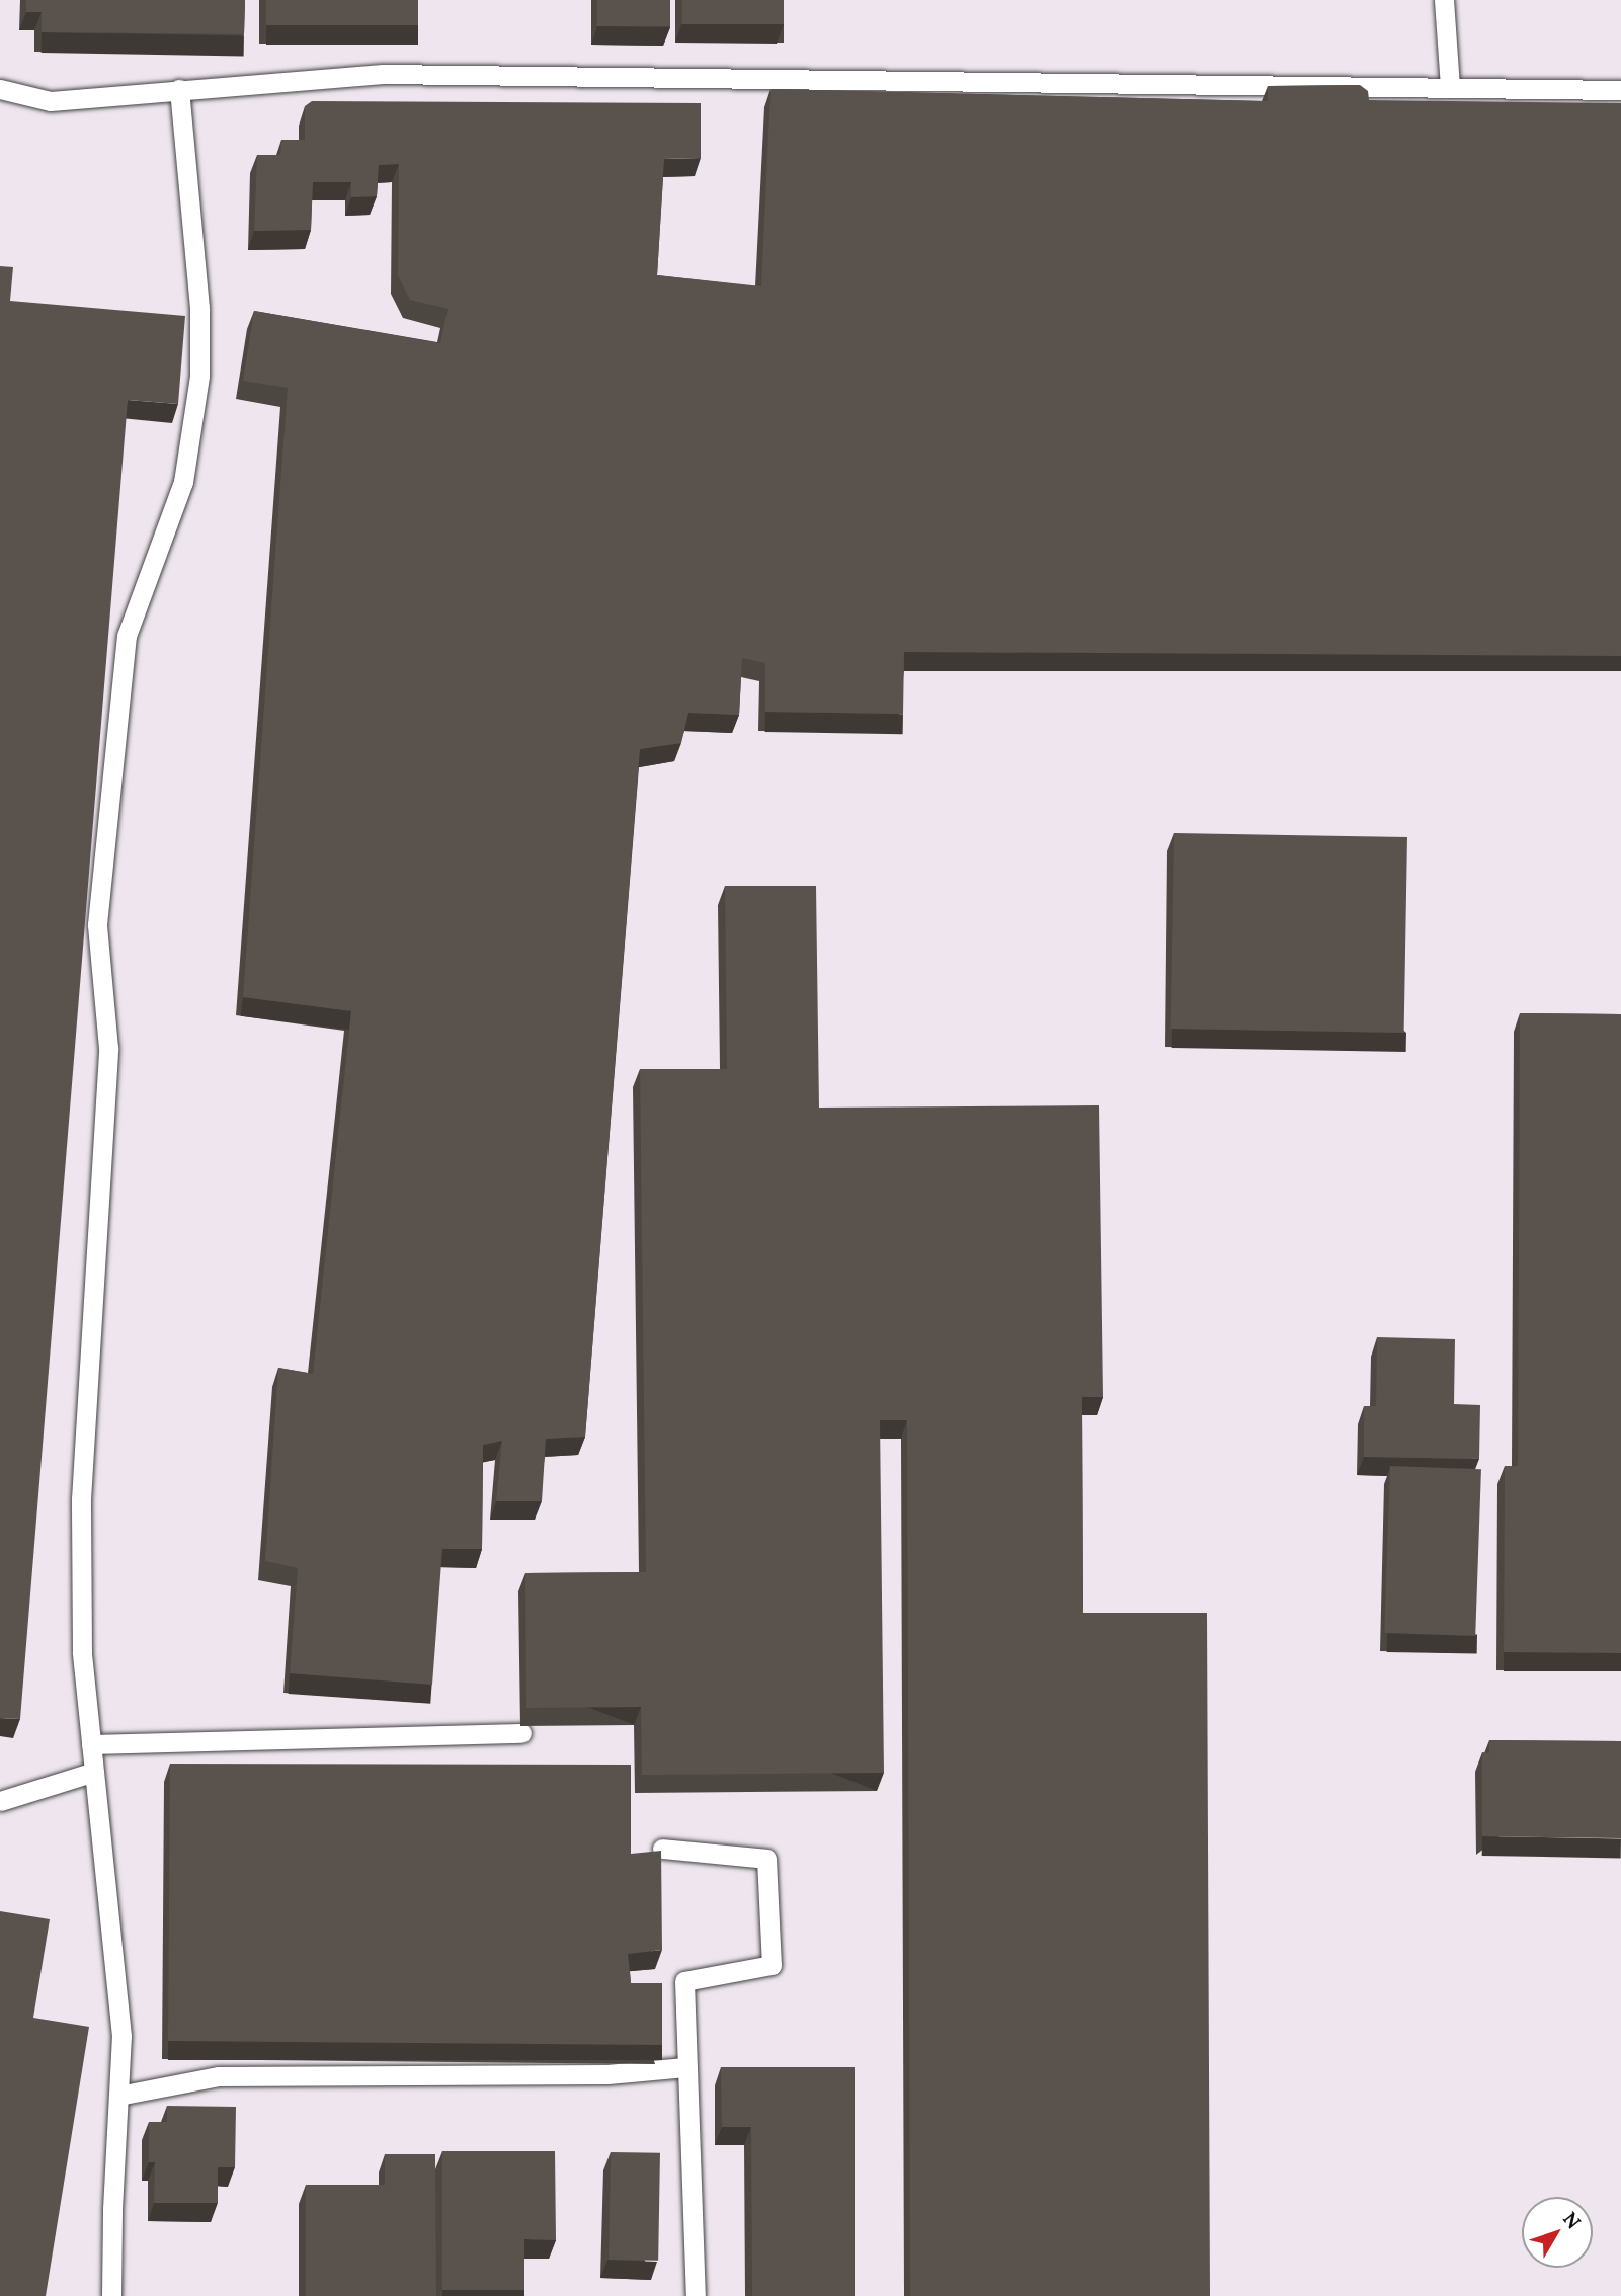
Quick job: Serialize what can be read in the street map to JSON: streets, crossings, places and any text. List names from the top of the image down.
{
  "north": "top right"
}
